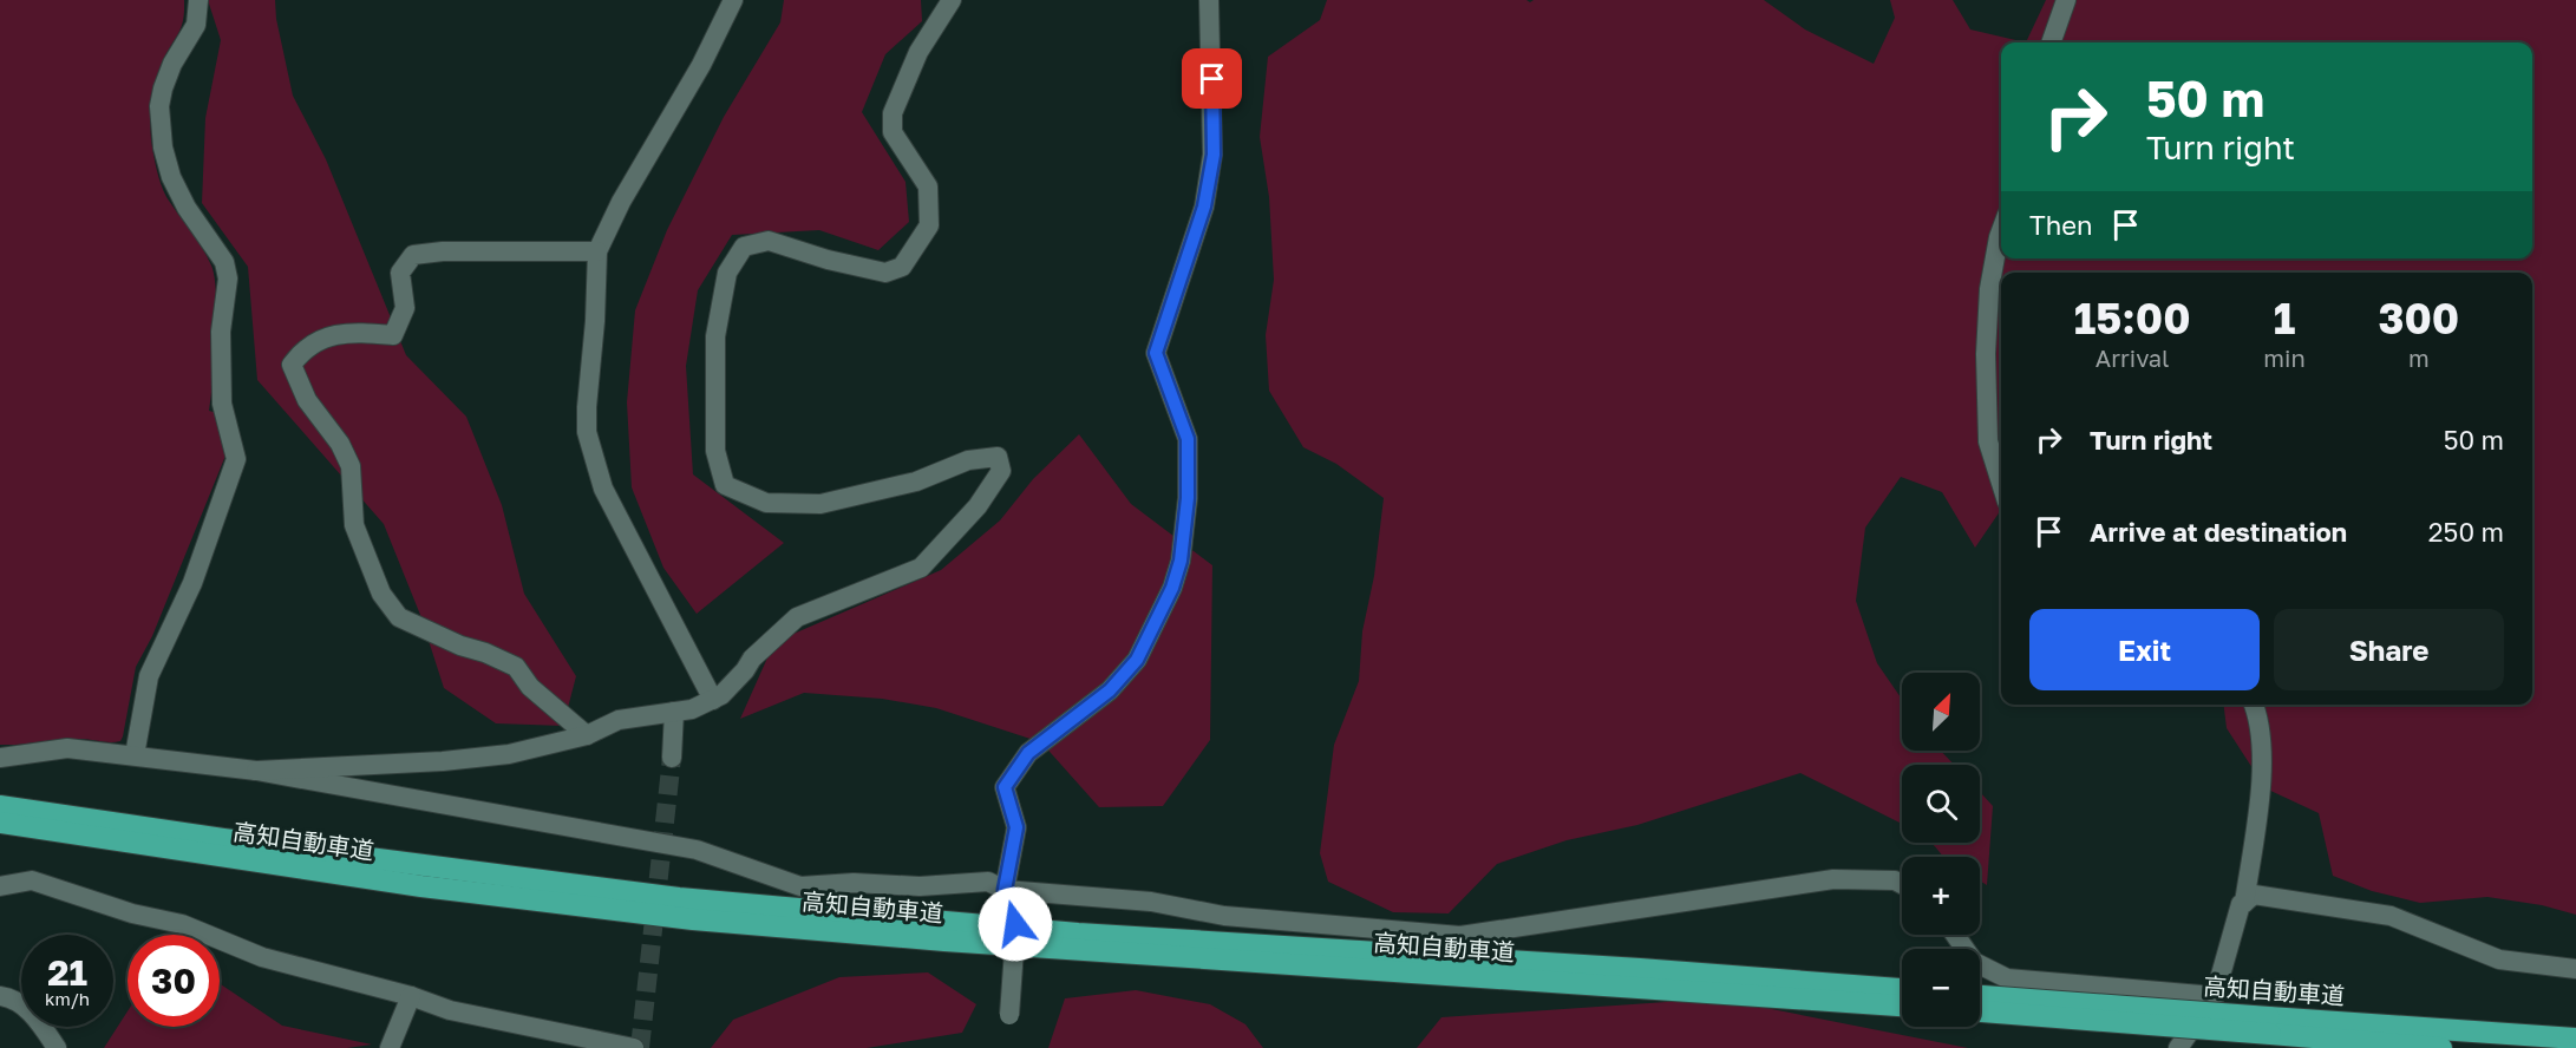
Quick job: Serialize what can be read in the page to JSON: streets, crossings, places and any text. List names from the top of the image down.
{
  "streets": {
    "highway": ["高知自動車道"]
  },
  "north": "top right",
  "page": {
    "turn": ["50 m", "Turn right"],
    "then": "Then",
    "eta": [
      "15:00",
      "Arrival",
      "1",
      "min",
      "300",
      "m"
    ],
    "list": [
      {
        "name": "Turn right",
        "value": "50 m"
      },
      {
        "name": "Arrive at destination",
        "value": "250 m"
      }
    ],
    "buttons": ["Exit", "Share"],
    "map_buttons": ["+", "−"],
    "speed": "21 km/h",
    "limit": "30"
  }
}
